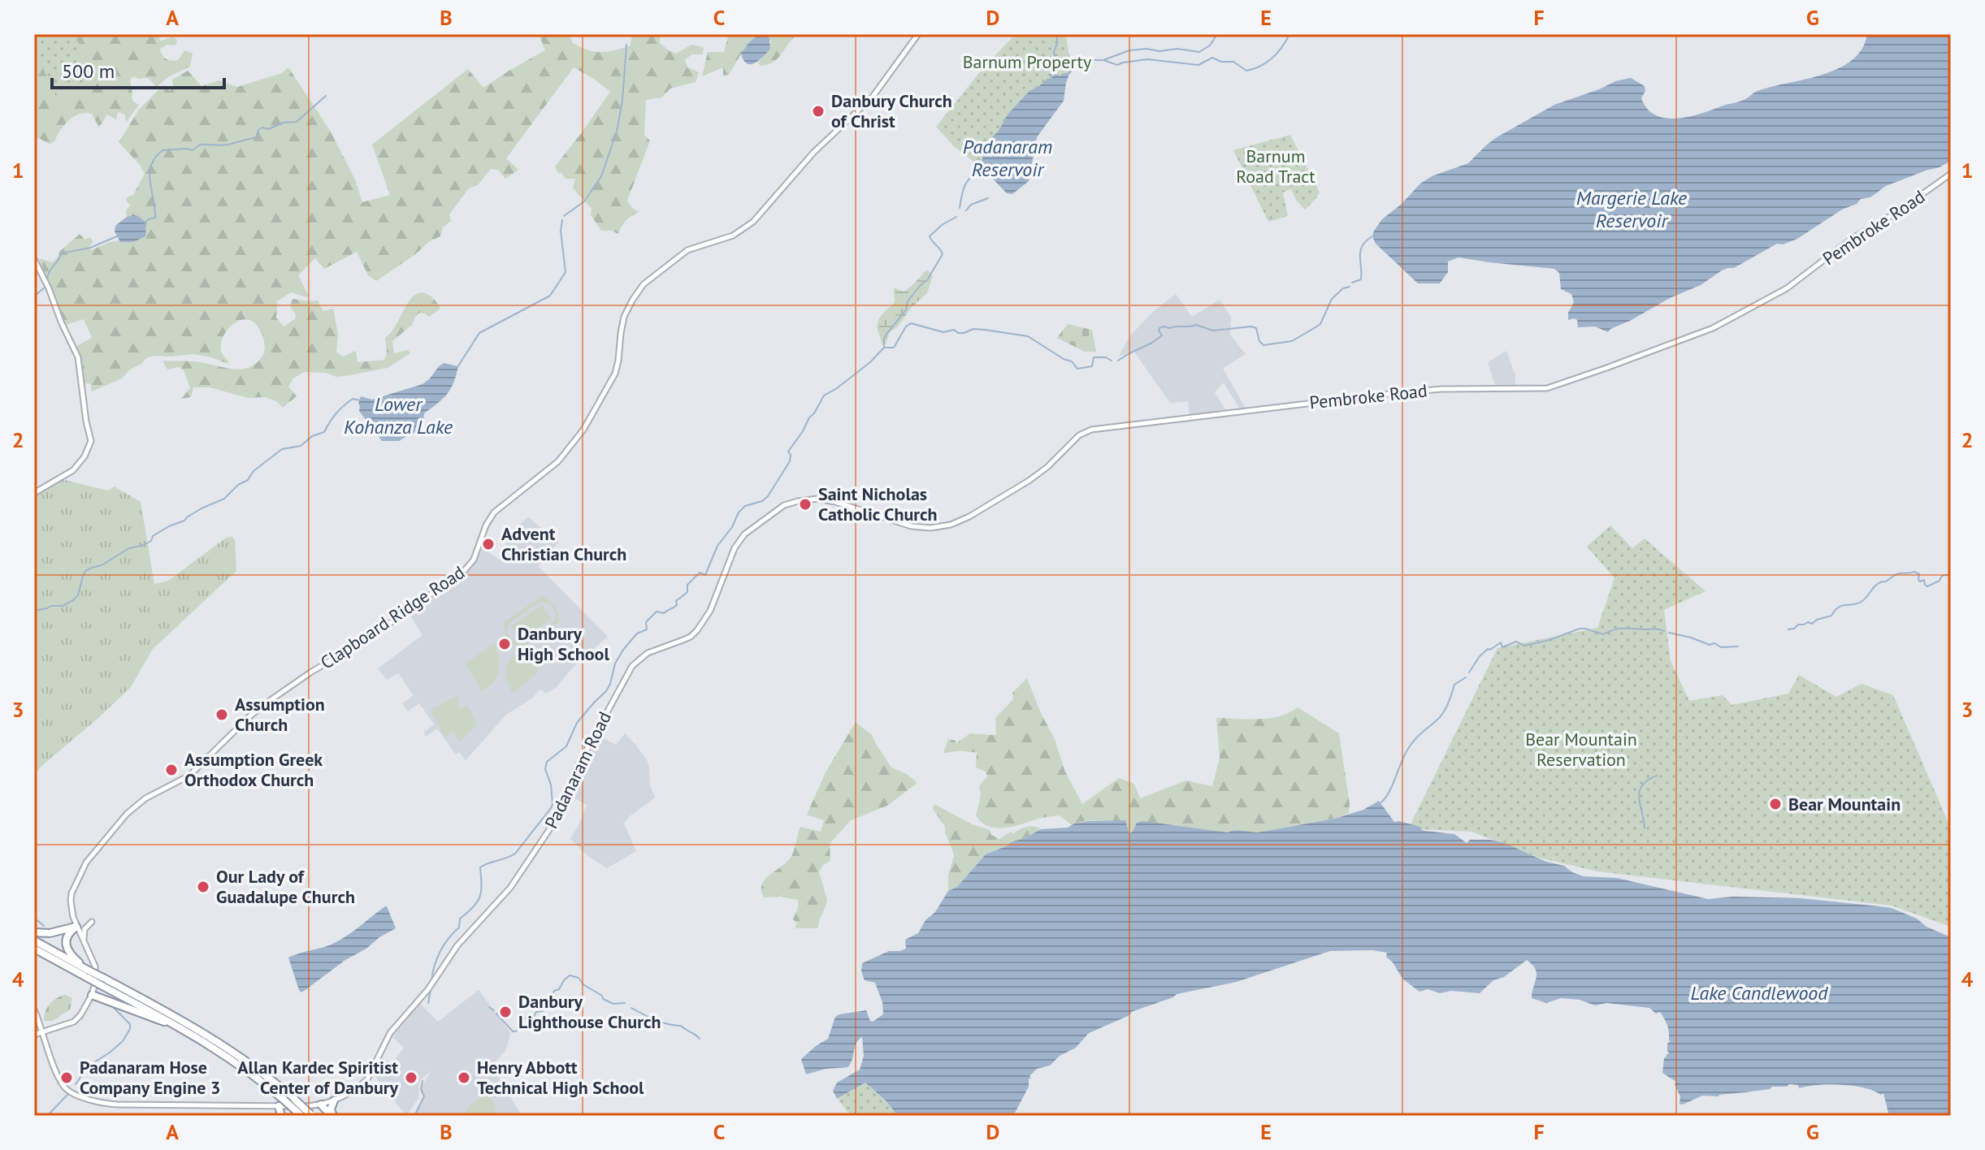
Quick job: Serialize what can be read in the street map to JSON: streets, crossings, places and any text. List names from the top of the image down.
{
  "streets": {
    "main road": ["Pembroke Road", "Clapboard Ridge Road", "Padanaram Road"]
  },
  "crossings": [
    ["Pembroke Road", "Padanaram Road"]
  ],
  "water": [
    "Padanaram Reservoir",
    "Margerie Lake Reservoir",
    "Lower Kohanza Lake",
    "Lake Candlewood"
  ],
  "parks": ["Barnum Property", "Barnum Road Tract", "Bear Mountain Reservation"],
  "places": [
    "Danbury Church of Christ",
    "Saint Nicholas Catholic Church",
    "Advent Christian Church",
    "Danbury High School",
    "Assumption Church",
    "Assumption Greek Orthodox Church",
    "Bear Mountain",
    "Our Lady of Guadalupe Church",
    "Danbury Lighthouse Church",
    "Padanaram Hose Company Engine 3",
    "Allan Kardec Spiritist Center of Danbury",
    "Henry Abbott Technical High School"
  ],
  "scale_bar": "500 m",
  "grid": {
    "columns": [
      "A",
      "B",
      "C",
      "D",
      "E",
      "F",
      "G"
    ],
    "rows": [
      "1",
      "2",
      "3",
      "4"
    ]
  }
}
